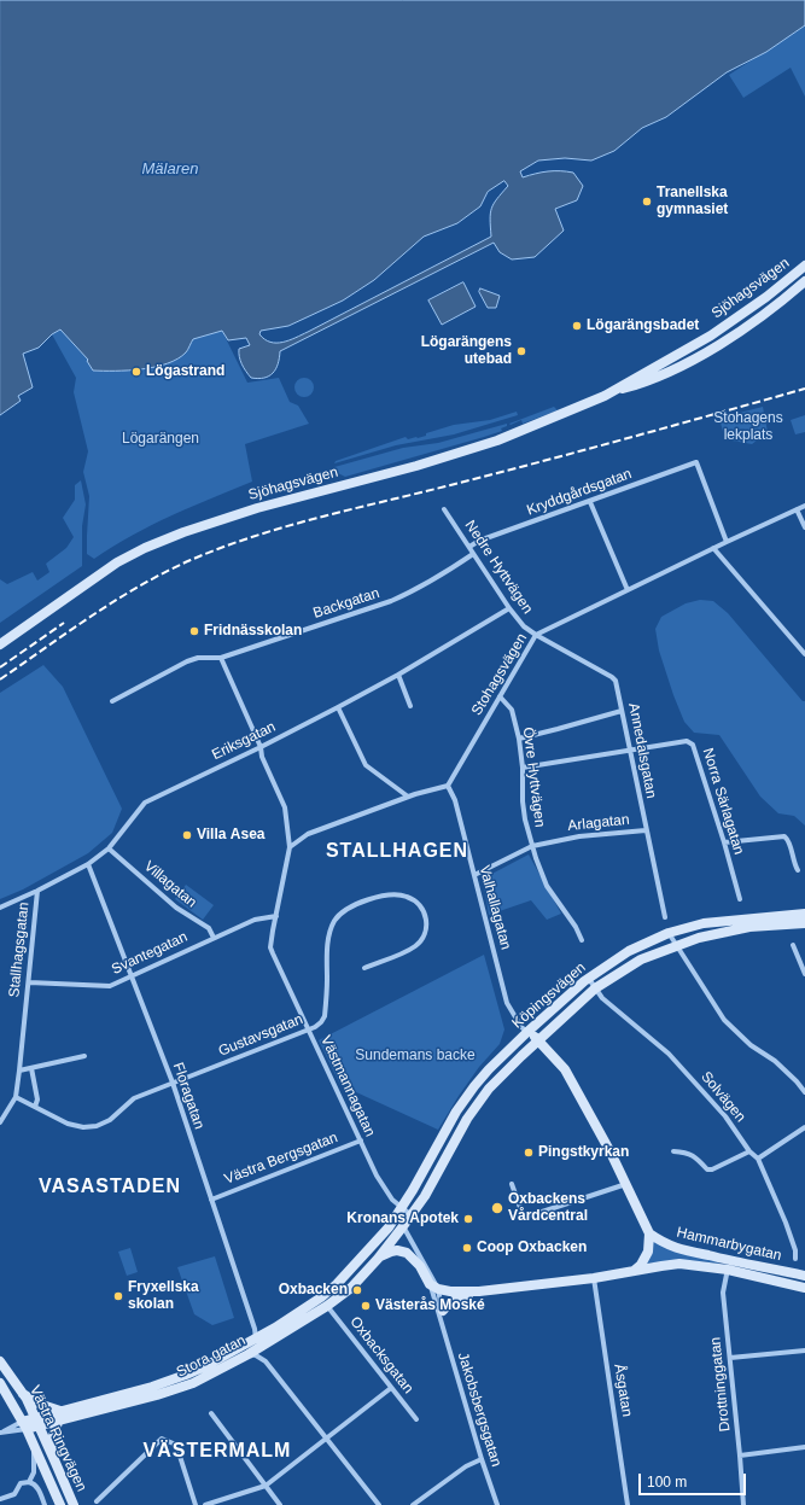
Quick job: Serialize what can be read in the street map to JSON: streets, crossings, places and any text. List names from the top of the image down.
{
  "streets": {
    "main road": [
      "Sjöhagsvägen",
      "Köpingsvägen",
      "Hammarbygatan",
      "Stora gatan",
      "Västra Ringvägen"
    ],
    "street": [
      "Kryddgårdsgatan",
      "Nedre Hyttvägen",
      "Backgatan",
      "Stohagsvägen",
      "Eriksgatan",
      "Annedalsgatan",
      "Övre Hyttvägen",
      "Norra Särlagatan",
      "Arlagatan",
      "Villagatan",
      "Valhallagatan",
      "Stallhagsgatan",
      "Svantegatan",
      "Gustavsgatan",
      "Västmannagatan",
      "Floragatan",
      "Solvägen",
      "Västra Bergsgatan",
      "Oxbacksgatan",
      "Drottninggatan",
      "Åsgatan",
      "Jakobsbergsgatan"
    ]
  },
  "crossings": [
    ["Kryddgårdsgatan", "Nedre Hyttvägen"],
    ["Kryddgårdsgatan", "Stohagsvägen"],
    ["Nedre Hyttvägen", "Backgatan"],
    ["Nedre Hyttvägen", "Stohagsvägen"],
    ["Nedre Hyttvägen", "Eriksgatan"],
    ["Nedre Hyttvägen", "Annedalsgatan"],
    ["Backgatan", "Västmannagatan"],
    ["Stohagsvägen", "Annedalsgatan"],
    ["Stohagsvägen", "Övre Hyttvägen"],
    ["Stohagsvägen", "Valhallagatan"],
    ["Eriksgatan", "Villagatan"],
    ["Eriksgatan", "Stallhagsgatan"],
    ["Eriksgatan", "Västmannagatan"],
    ["Eriksgatan", "Floragatan"],
    ["Annedalsgatan", "Norra Särlagatan"],
    ["Annedalsgatan", "Arlagatan"],
    ["Övre Hyttvägen", "Norra Särlagatan"],
    ["Övre Hyttvägen", "Arlagatan"],
    ["Arlagatan", "Valhallagatan"],
    ["Villagatan", "Svantegatan"],
    ["Valhallagatan", "Köpingsvägen"],
    ["Stallhagsgatan", "Svantegatan"],
    ["Stallhagsgatan", "Gustavsgatan"],
    ["Svantegatan", "Västmannagatan"],
    ["Svantegatan", "Floragatan"],
    ["Köpingsvägen", "Västmannagatan"],
    ["Köpingsvägen", "Solvägen"],
    ["Köpingsvägen", "Stora gatan"],
    ["Köpingsvägen", "Jakobsbergsgatan"],
    ["Gustavsgatan", "Västmannagatan"],
    ["Gustavsgatan", "Floragatan"],
    ["Västmannagatan", "Västra Bergsgatan"],
    ["Floragatan", "Västra Bergsgatan"],
    ["Floragatan", "Stora gatan"],
    ["Hammarbygatan", "Drottninggatan"],
    ["Hammarbygatan", "Åsgatan"],
    ["Hammarbygatan", "Jakobsbergsgatan"],
    ["Oxbacksgatan", "Stora gatan"],
    ["Stora gatan", "Västra Ringvägen"]
  ],
  "districts": ["STALLHAGEN", "VASASTADEN", "VÄSTERMALM"],
  "water": ["Mälaren"],
  "parks": ["Stohagens lekplats", "Lögarängen", "Sundemans backe"],
  "places": [
    "Tranellska gymnasiet",
    "Lögarängsbadet",
    "Lögarängens utebad",
    "Lögastrand",
    "Fridnässkolan",
    "Villa Asea",
    "Pingstkyrkan",
    "Oxbackens Vårdcentral",
    "Kronans Apotek",
    "Coop Oxbacken",
    "Oxbacken",
    "Fryxellska skolan",
    "Västerås Moské"
  ],
  "scale_bar": "100 m"
}
